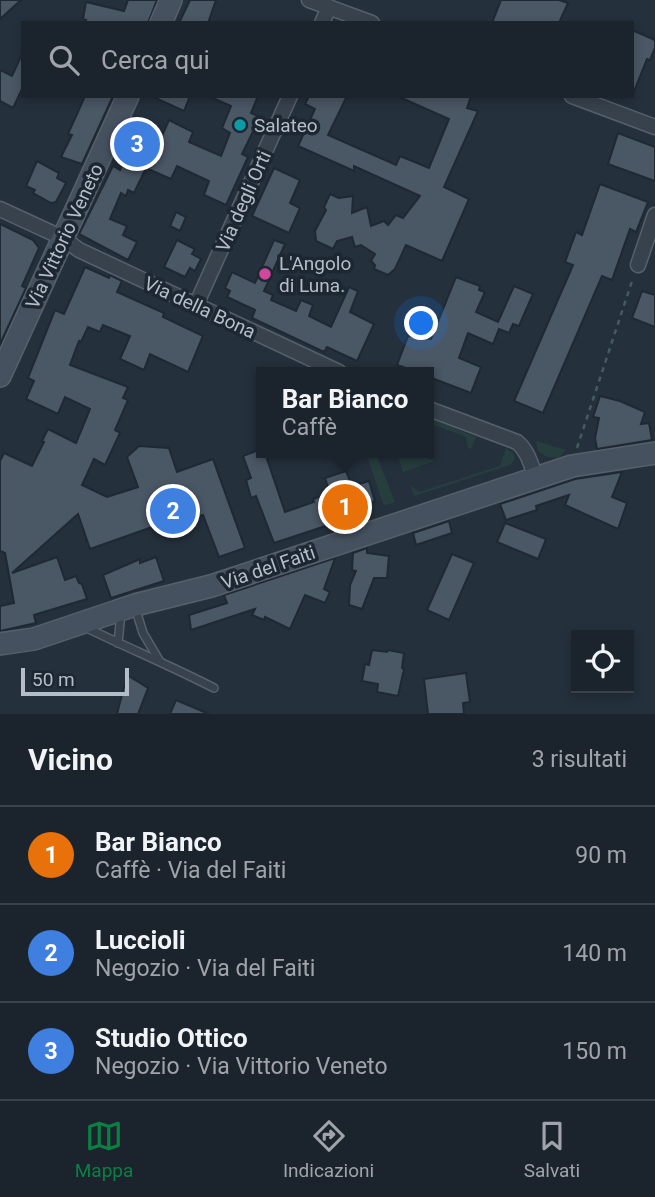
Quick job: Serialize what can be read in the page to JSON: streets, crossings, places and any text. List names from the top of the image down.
{
  "streets": {
    "street": [
      "Via degli Orti",
      "Via Vittorio Veneto",
      "Via della Bona",
      "Via del Faiti"
    ]
  },
  "crossings": [
    ["Via degli Orti", "Via della Bona"],
    ["Via Vittorio Veneto", "Via della Bona"]
  ],
  "places": ["Salateo", "L'Angolo di Luna."],
  "scale_bar": "50 m",
  "page": {
    "search": "Cerca qui",
    "pins": ["3", "1", "2"],
    "popup": ["Bar Bianco", "Caffè"],
    "scale": "50 m",
    "heading": ["Vicino", "3 risultati"],
    "list": [
      {
        "mark": "1",
        "name": "Bar Bianco",
        "note": "Caffè · Via del Faiti",
        "value": "90 m"
      },
      {
        "mark": "2",
        "name": "Luccioli",
        "note": "Negozio · Via del Faiti",
        "value": "140 m"
      },
      {
        "mark": "3",
        "name": "Studio Ottico",
        "note": "Negozio · Via Vittorio Veneto",
        "value": "150 m"
      }
    ],
    "nav": ["Mappa", "Indicazioni", "Salvati"]
  }
}
